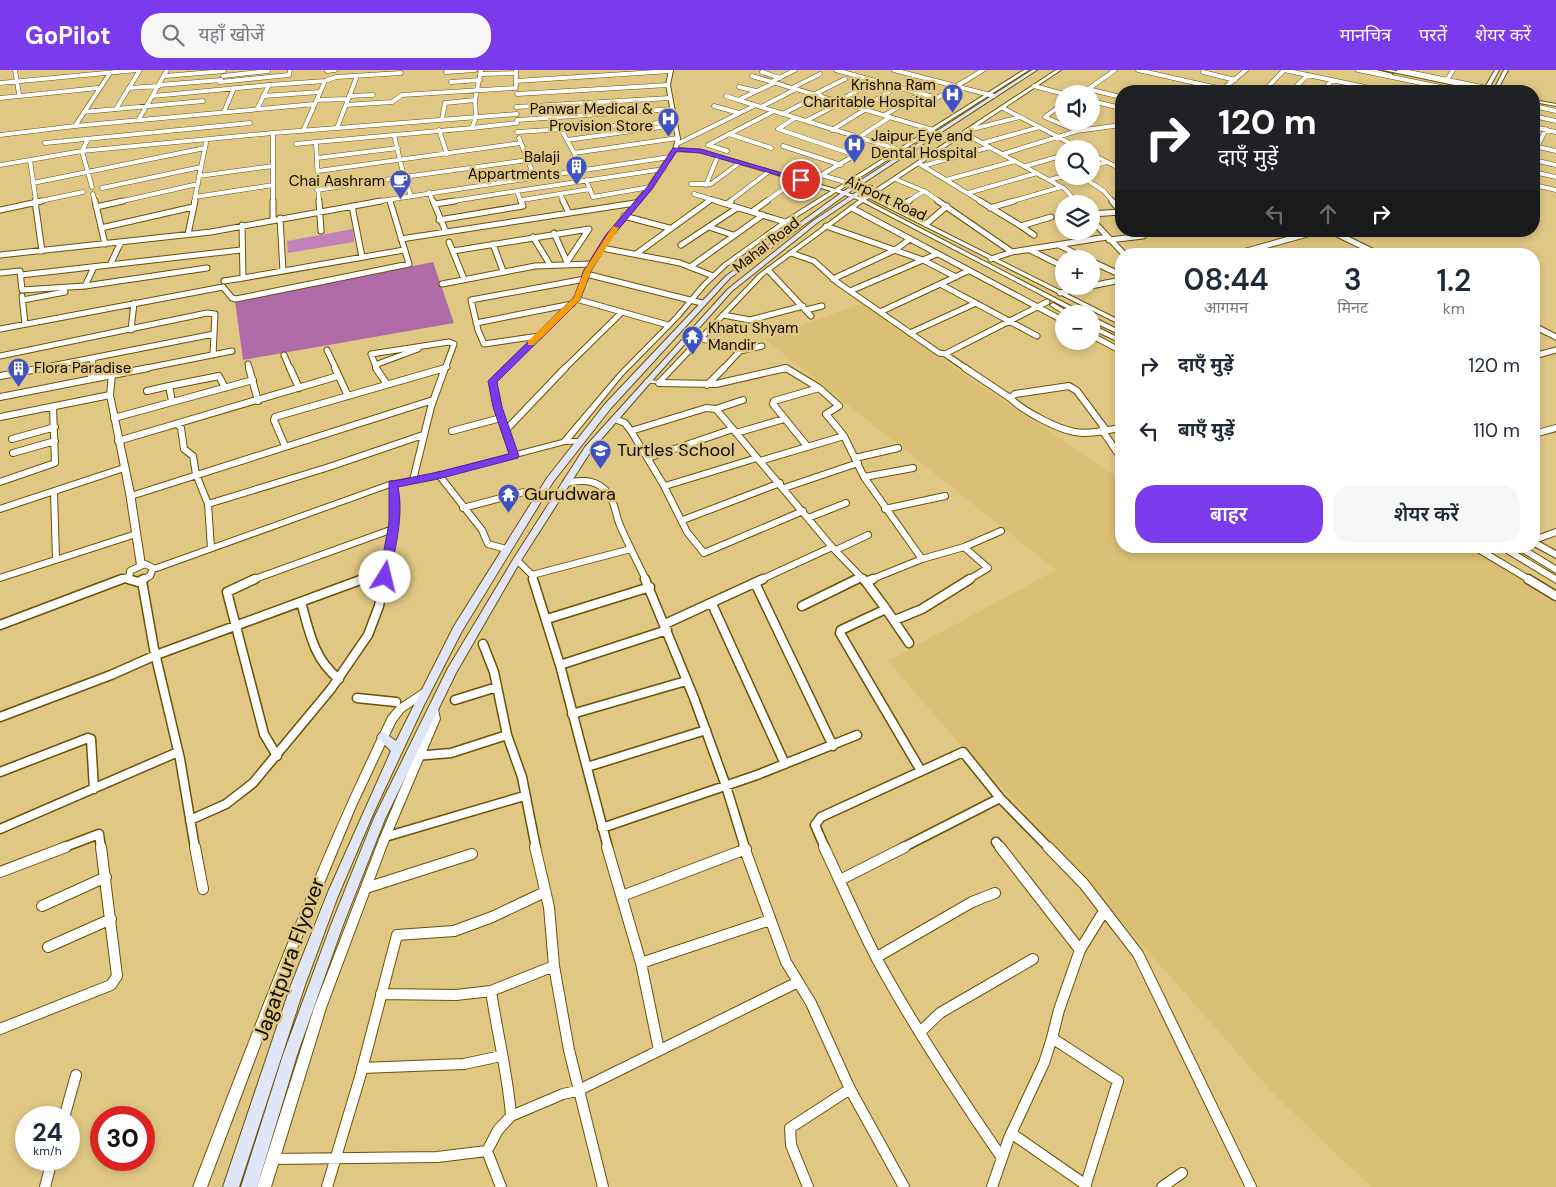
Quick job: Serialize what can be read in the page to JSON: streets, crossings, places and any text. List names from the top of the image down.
{
  "streets": {
    "main road": ["Mahal Road", "Jagatpura Flyover"],
    "street": ["Airport Road"]
  },
  "crossings": [
    ["Airport Road", "Mahal Road"],
    ["Mahal Road", "Jagatpura Flyover"]
  ],
  "places": {
    "hospital": ["Krishna Ram Charitable Hospital", "Panwar Medical & Provision Store", "Jaipur Eye and Dental Hospital"],
    "building": ["Balaji Appartments", "Flora Paradise"],
    "cafe": ["Chai Aashram"],
    "temple": ["Khatu Shyam Mandir", "Gurudwara"],
    "school or university": ["Turtles School"]
  },
  "page": {
    "header": "GoPilot",
    "search": "यहाँ खोजें",
    "nav": ["मानचित्र", "परतें", "शेयर करें"],
    "map_buttons": ["+", "−"],
    "turn": ["120 m", "दाएँ मुड़ें"],
    "eta": [
      "08:44",
      "आगमन",
      "3",
      "मिनट",
      "1.2",
      "km"
    ],
    "list": [
      {
        "name": "दाएँ मुड़ें",
        "value": "120 m"
      },
      {
        "name": "बाएँ मुड़ें",
        "value": "110 m"
      }
    ],
    "buttons": ["बाहर", "शेयर करें"],
    "speed": "24 km/h",
    "limit": "30"
  }
}
